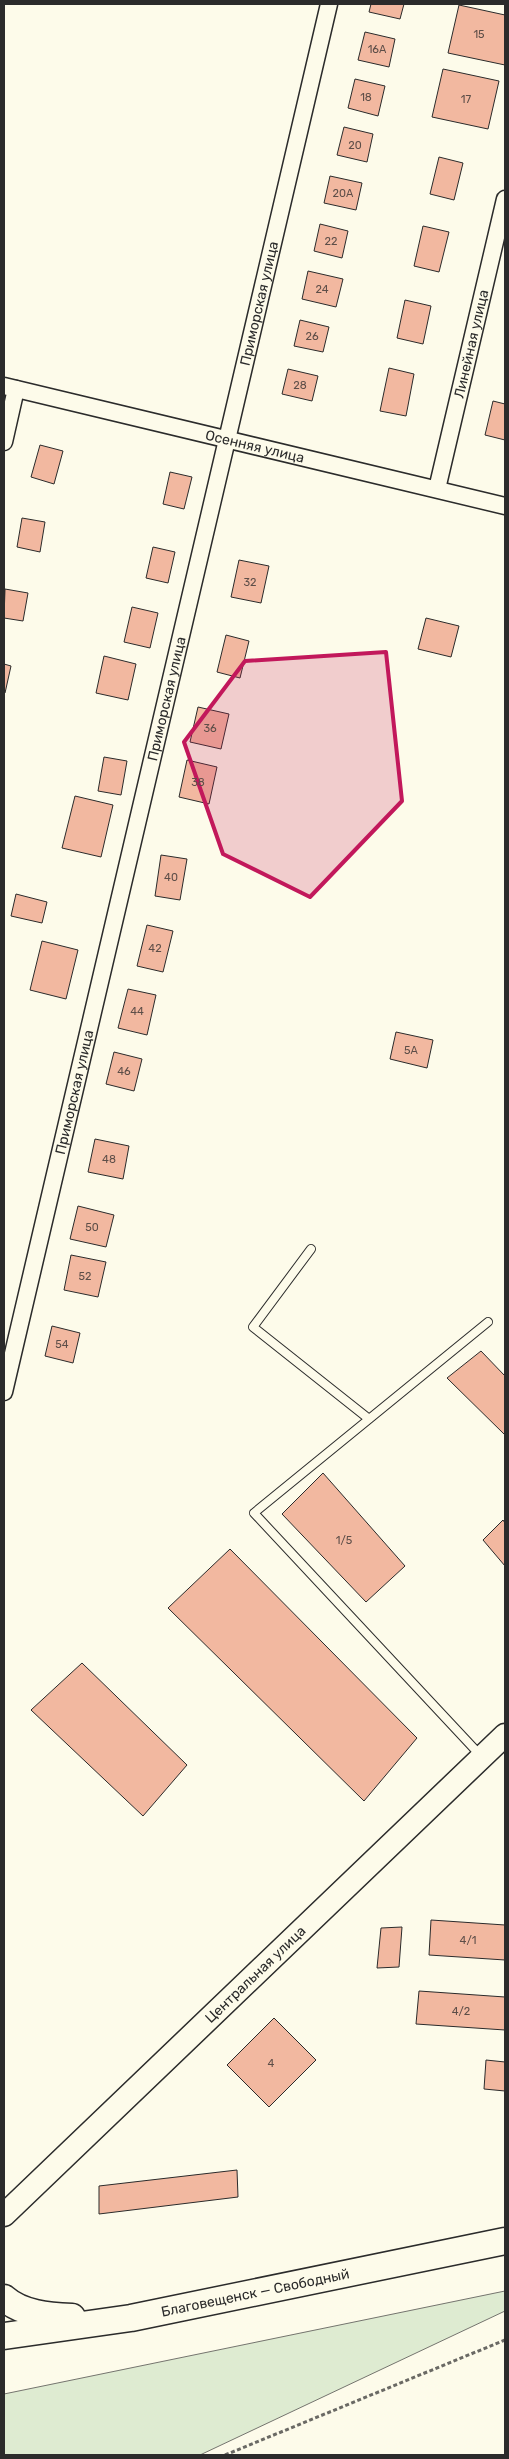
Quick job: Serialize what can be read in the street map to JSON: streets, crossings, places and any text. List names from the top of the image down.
{
  "streets": {
    "main road": ["Благовещенск — Свободный"],
    "street": [
      "Приморская улица",
      "Линейная улица",
      "Осенняя улица",
      "Центральная улица"
    ]
  },
  "crossings": [
    ["Приморская улица", "Осенняя улица"],
    ["Линейная улица", "Осенняя улица"]
  ],
  "house_numbers": [
    "15",
    "16А",
    "18",
    "17",
    "20",
    "20А",
    "22",
    "24",
    "26",
    "28",
    "32",
    "36",
    "38",
    "40",
    "42",
    "44",
    "5А",
    "46",
    "48",
    "50",
    "52",
    "54",
    "1/5",
    "4/1",
    "4/2",
    "4"
  ]
}
